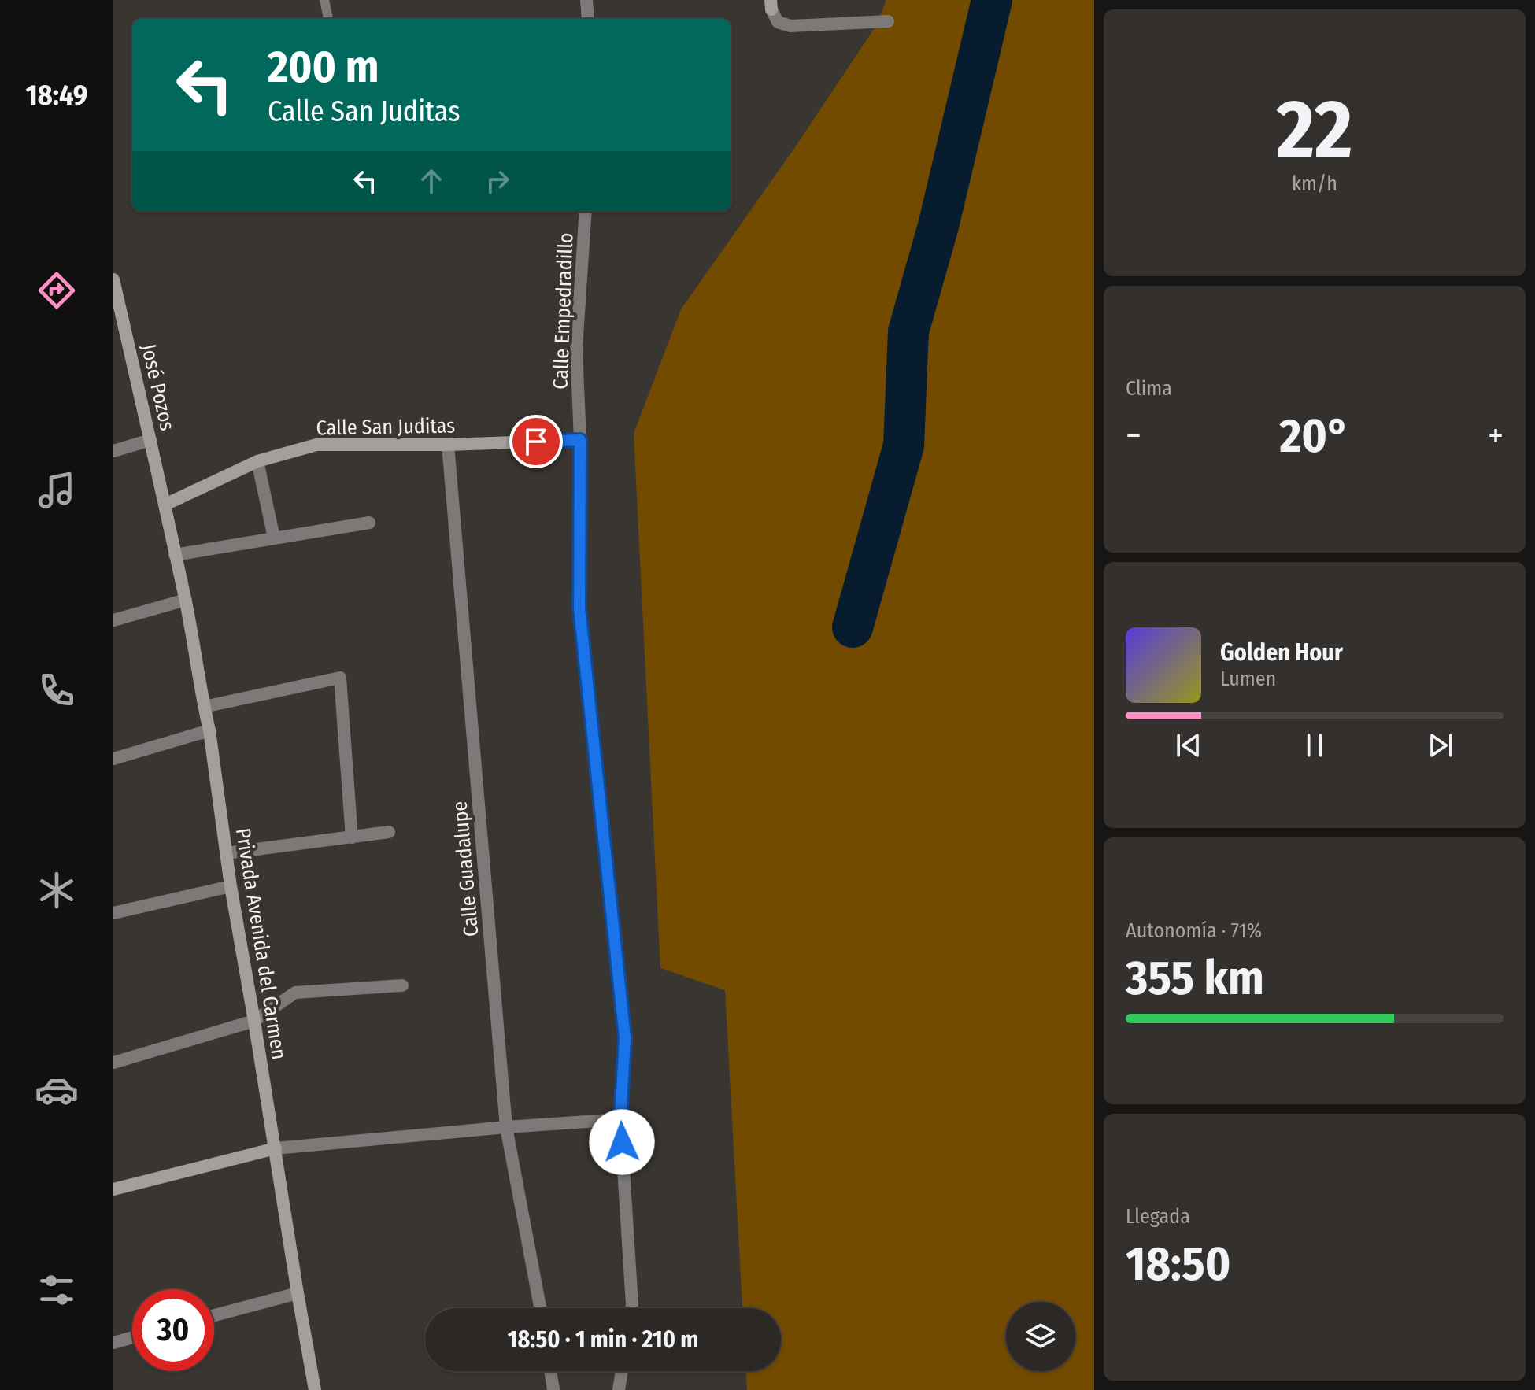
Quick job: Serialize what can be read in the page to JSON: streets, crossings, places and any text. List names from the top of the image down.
{
  "streets": {
    "street": [
      "Calle Empedradillo",
      "José Pozos",
      "Calle San Juditas",
      "Calle Guadalupe",
      "Privada Avenida del Carmen"
    ]
  },
  "crossings": [
    ["Calle Empedradillo", "Calle San Juditas"],
    ["José Pozos", "Calle San Juditas"],
    ["José Pozos", "Privada Avenida del Carmen"],
    ["Calle San Juditas", "Calle Guadalupe"],
    ["Calle San Juditas", "Privada Avenida del Carmen"]
  ],
  "page": {
    "tabs": "18:49",
    "tile": [
      ["22", "km/h"],
      "Clima",
      ["Autonomía · 71%", "355 km"],
      ["Llegada", "18:50"]
    ],
    "turn": ["200 m", "Calle San Juditas"],
    "heat": ["−", "20°", "+"],
    "song": ["Golden Hour", "Lumen"],
    "limit": "30",
    "trip": "18:50 · 1 min · 210 m"
  }
}
